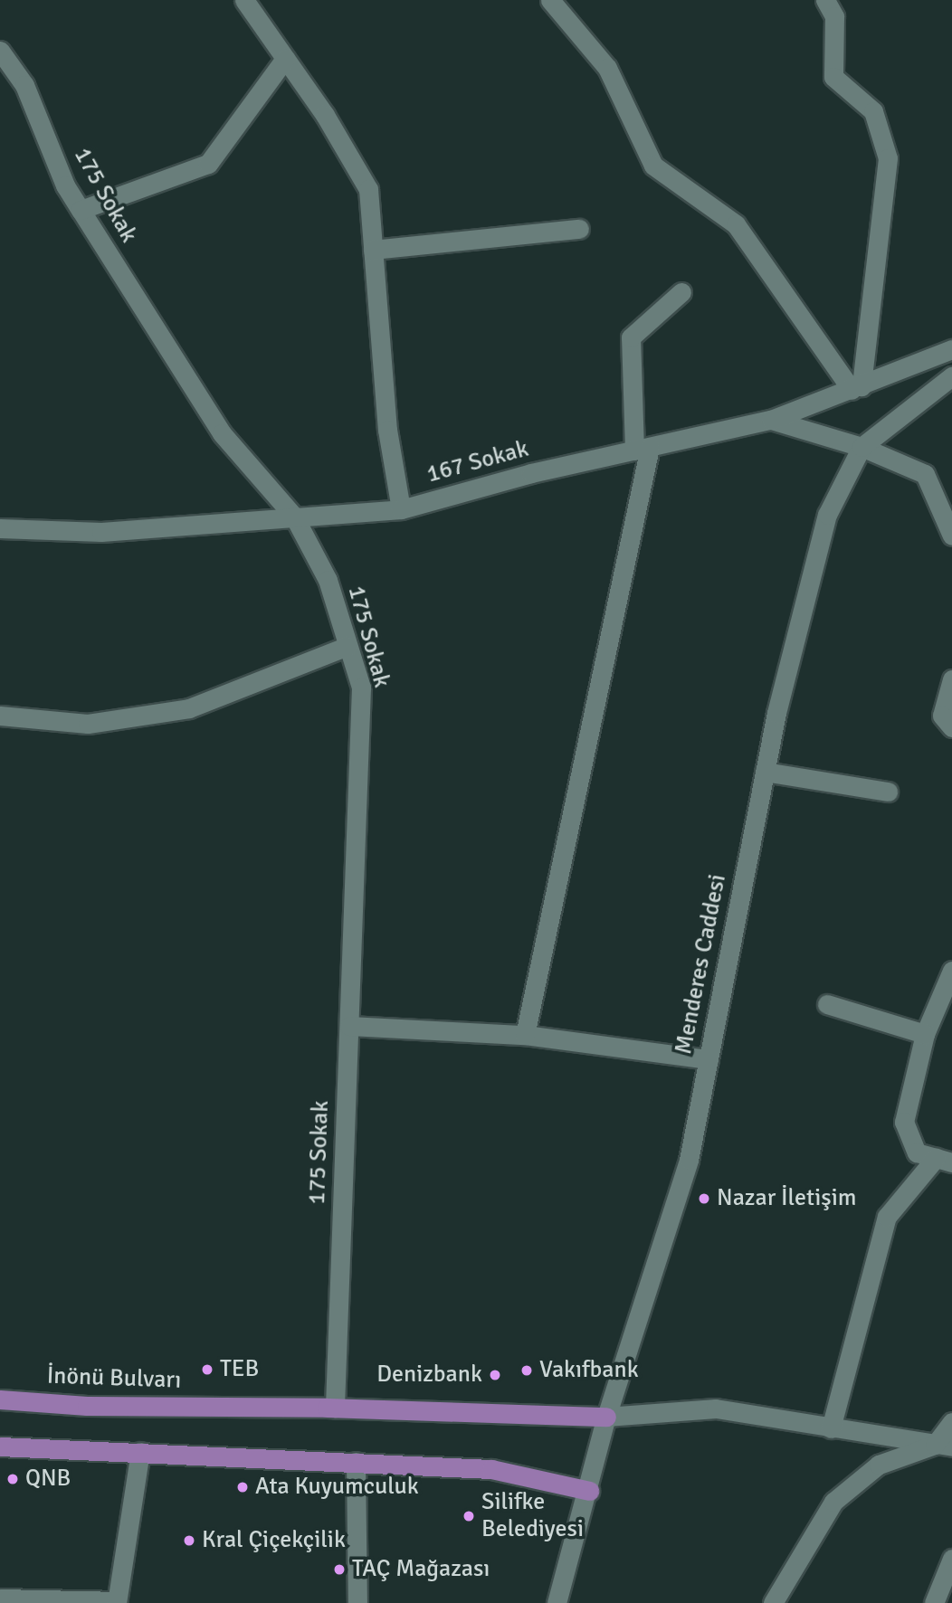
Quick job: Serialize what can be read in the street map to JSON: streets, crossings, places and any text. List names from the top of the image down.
{
  "streets": {
    "main road": ["İnönü Bulvarı"],
    "street": ["175 Sokak", "167 Sokak", "Menderes Caddesi"]
  },
  "crossings": [
    ["175 Sokak", "167 Sokak"],
    ["175 Sokak", "İnönü Bulvarı"],
    ["Menderes Caddesi", "İnönü Bulvarı"]
  ],
  "places": [
    "Nazar İletişim",
    "TEB",
    "Vakıfbank",
    "Denizbank",
    "QNB",
    "Ata Kuyumculuk",
    "Silifke Belediyesi",
    "Kral Çiçekçilik",
    "TAÇ Mağazası"
  ]
}
